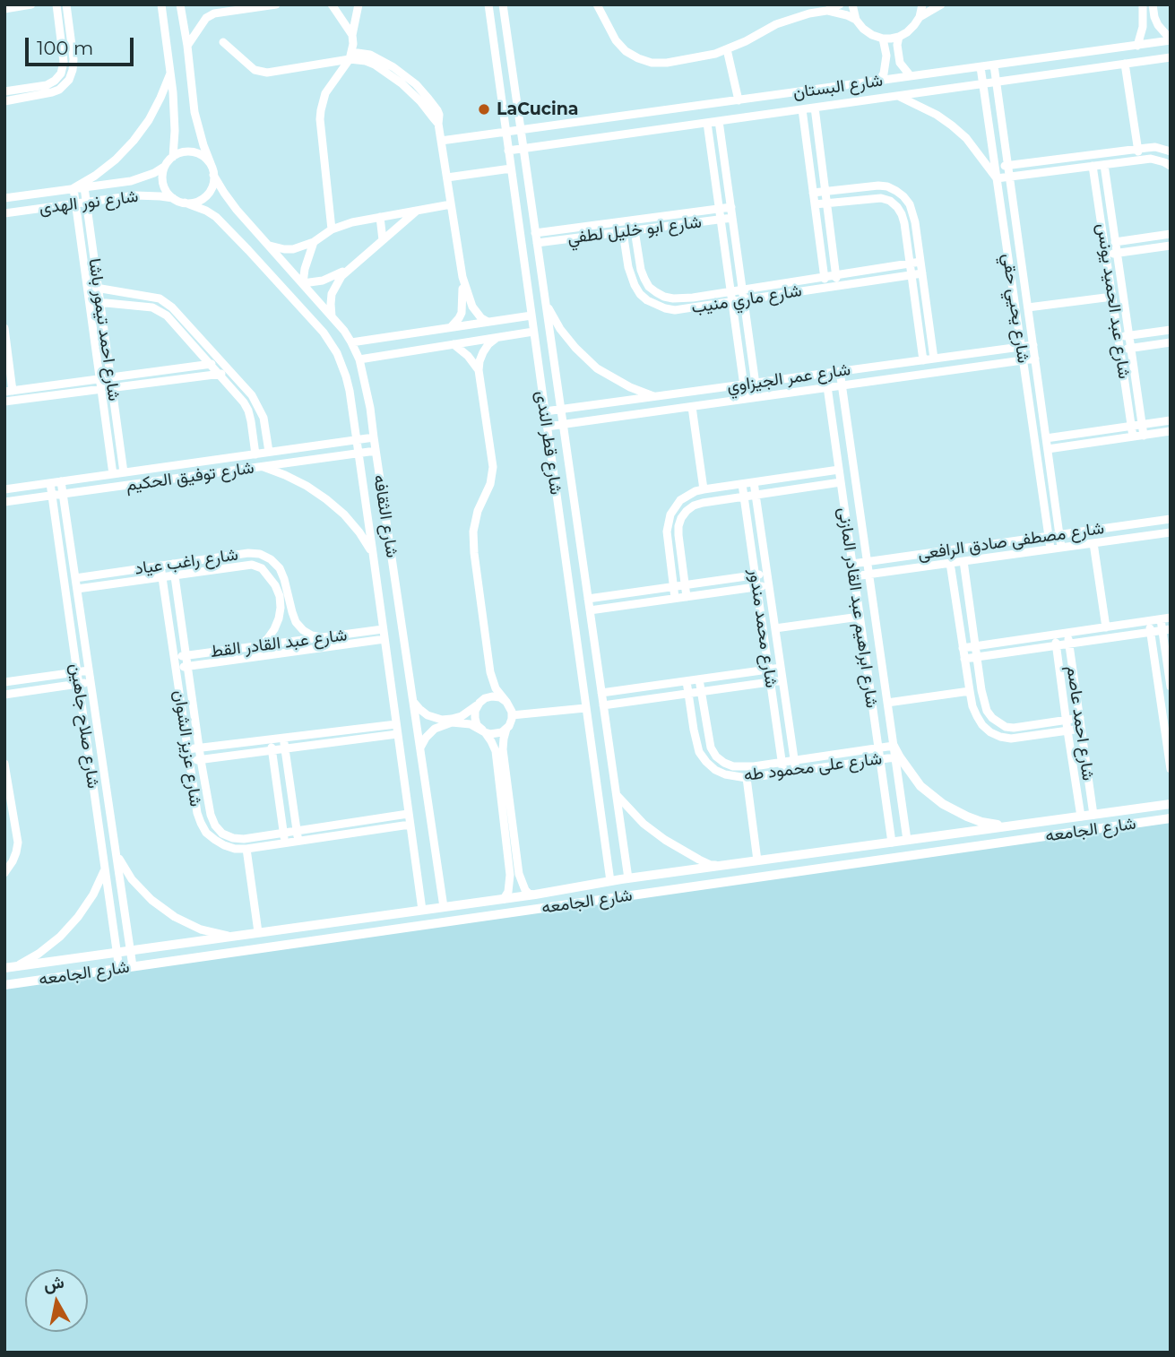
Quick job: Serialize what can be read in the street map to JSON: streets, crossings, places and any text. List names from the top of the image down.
{
  "streets": {
    "street": [
      "شارع البستان",
      "شارع نور الهدى",
      "شارع ابو خليل لطفي",
      "شارع ماري منيب",
      "شارع عبد الحميد يونس",
      "شارع يحيي حقي",
      "شارع احمد تيمور باشا",
      "شارع عمر الجيزاوي",
      "شارع قطر الندى",
      "شارع توفيق الحكيم",
      "شارع الثقافه",
      "شارع مصطفى صادق الرافعى",
      "شارع راغب عياد",
      "شارع ابراهيم عبد القادر المازنى",
      "شارع محمد مندور",
      "شارع عبد القادر القط",
      "شارع احمد عاصم",
      "شارع صلاح جاهين",
      "شارع عزيز الشوان",
      "شارع على محمود طه",
      "شارع الجامعه"
    ]
  },
  "crossings": [
    ["شارع البستان", "شارع يحيي حقي"],
    ["شارع البستان", "شارع قطر الندى"],
    ["شارع نور الهدى", "شارع احمد تيمور باشا"],
    ["شارع نور الهدى", "شارع الثقافه"],
    ["شارع ابو خليل لطفي", "شارع ماري منيب"],
    ["شارع ابو خليل لطفي", "شارع قطر الندى"],
    ["شارع يحيي حقي", "شارع عمر الجيزاوي"],
    ["شارع يحيي حقي", "شارع مصطفى صادق الرافعى"],
    ["شارع احمد تيمور باشا", "شارع توفيق الحكيم"],
    ["شارع عمر الجيزاوي", "شارع قطر الندى"],
    ["شارع عمر الجيزاوي", "شارع ابراهيم عبد القادر المازنى"],
    ["شارع قطر الندى", "شارع الجامعه"],
    ["شارع توفيق الحكيم", "شارع الثقافه"],
    ["شارع توفيق الحكيم", "شارع صلاح جاهين"],
    ["شارع الثقافه", "شارع عبد القادر القط"],
    ["شارع الثقافه", "شارع عزيز الشوان"],
    ["شارع الثقافه", "شارع الجامعه"],
    ["شارع مصطفى صادق الرافعى", "شارع ابراهيم عبد القادر المازنى"],
    ["شارع راغب عياد", "شارع عبد القادر القط"],
    ["شارع راغب عياد", "شارع صلاح جاهين"],
    ["شارع راغب عياد", "شارع عزيز الشوان"],
    ["شارع ابراهيم عبد القادر المازنى", "شارع على محمود طه"],
    ["شارع ابراهيم عبد القادر المازنى", "شارع الجامعه"],
    ["شارع محمد مندور", "شارع على محمود طه"],
    ["شارع عبد القادر القط", "شارع عزيز الشوان"],
    ["شارع احمد عاصم", "شارع الجامعه"],
    ["شارع صلاح جاهين", "شارع الجامعه"]
  ],
  "places": ["LaCucina"],
  "scale_bar": "100 m",
  "north": "top"
}
